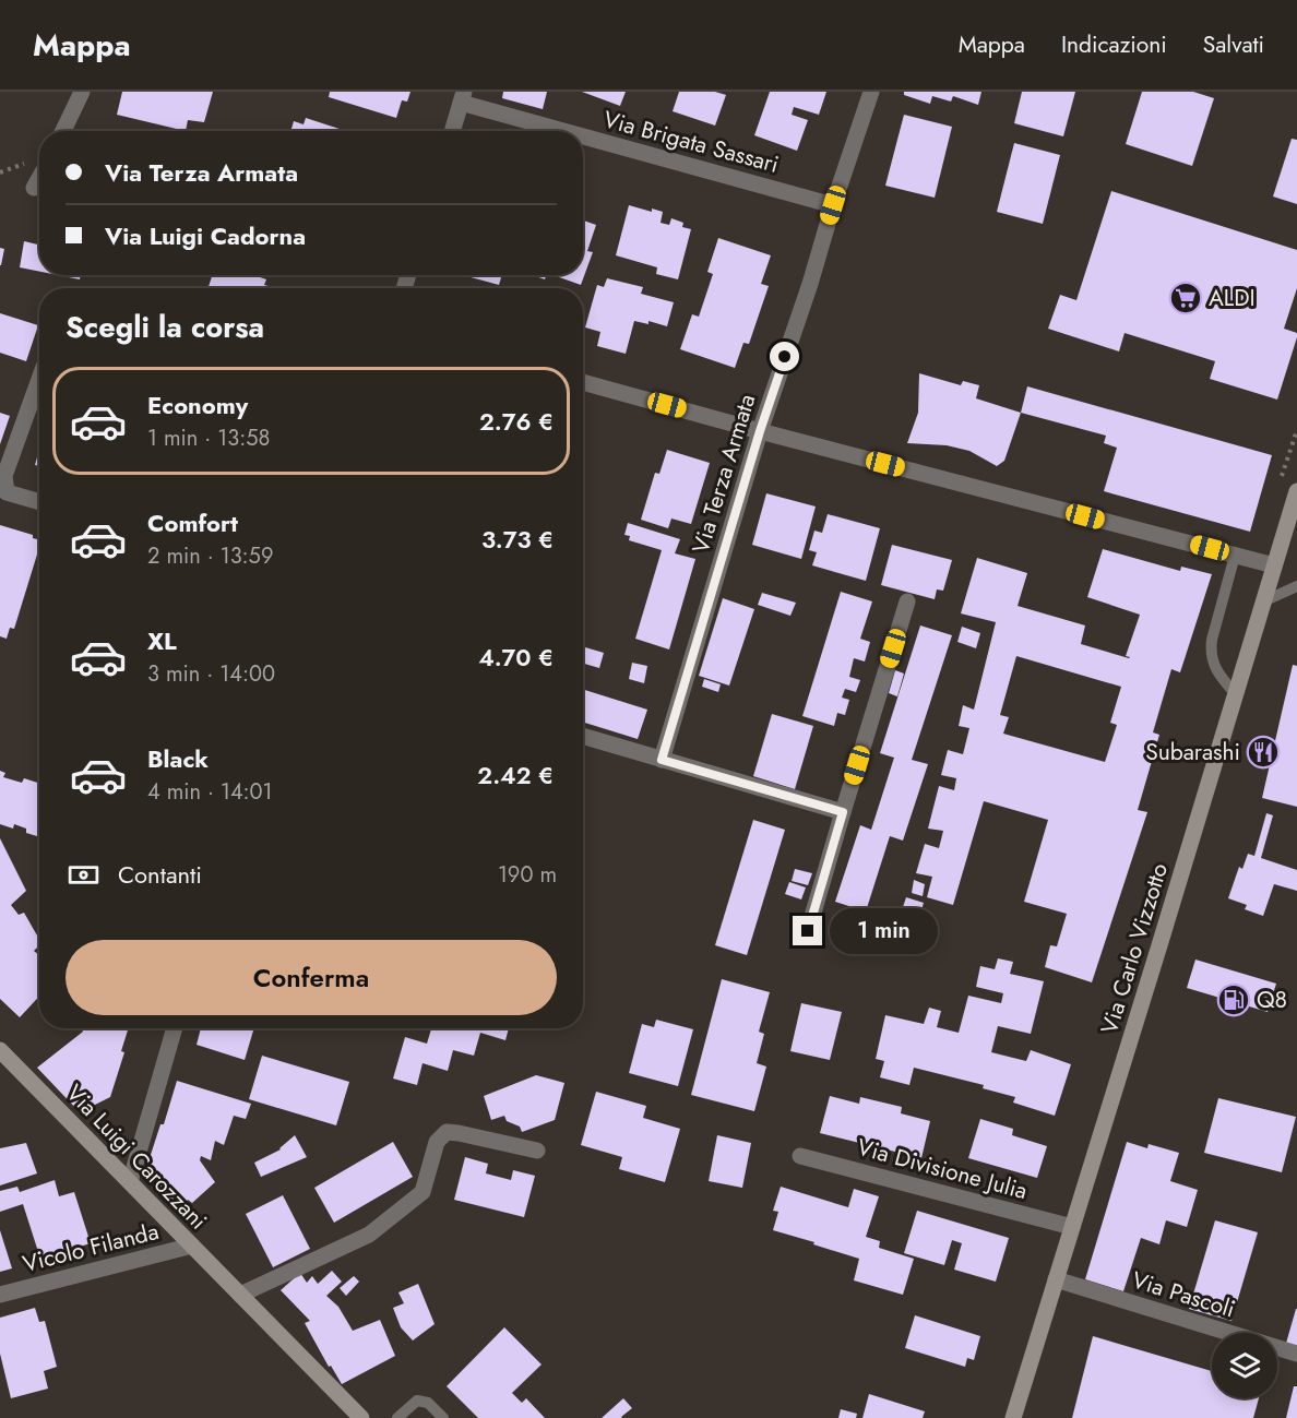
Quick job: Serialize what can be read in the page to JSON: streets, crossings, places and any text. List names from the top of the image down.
{
  "streets": {
    "street": [
      "Via Brigata Sassari",
      "Via Terza Armata",
      "Via Carlo Vizzotto",
      "Via Luigi Carozzani",
      "Via Divisione Julia",
      "Vicolo Filanda",
      "Via Pascoli"
    ]
  },
  "crossings": [
    ["Via Brigata Sassari", "Via Terza Armata"],
    ["Via Carlo Vizzotto", "Via Divisione Julia"],
    ["Via Carlo Vizzotto", "Via Pascoli"],
    ["Via Luigi Carozzani", "Vicolo Filanda"]
  ],
  "places": {
    "supermarket": ["ALDI"],
    "restaurant": ["Subarashi"],
    "fuel station": ["Q8"]
  },
  "page": {
    "header": "Mappa",
    "nav": ["Mappa", "Indicazioni", "Salvati"],
    "banner": ["Via Terza Armata", "Via Luigi Cadorna"],
    "heading": "Scegli la corsa",
    "list": [
      {
        "name": "Economy",
        "note": "1 min · 13:58",
        "value": "2.76 €"
      },
      {
        "name": "Comfort",
        "note": "2 min · 13:59",
        "value": "3.73 €"
      },
      {
        "name": "XL",
        "note": "3 min · 14:00",
        "value": "4.70 €"
      },
      {
        "name": "Black",
        "note": "4 min · 14:01",
        "value": "2.42 €"
      }
    ],
    "pay": ["Contanti", "190 m"],
    "bubble": "1 min",
    "buttons": "Conferma"
  }
}
